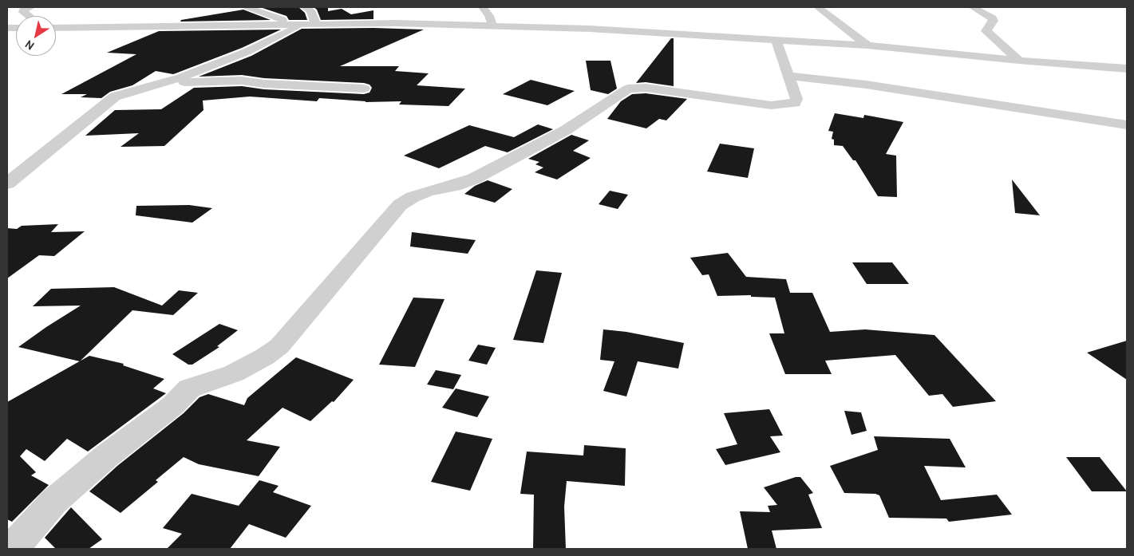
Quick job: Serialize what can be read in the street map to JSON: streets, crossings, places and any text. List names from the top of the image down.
{
  "north": "bottom left"
}
